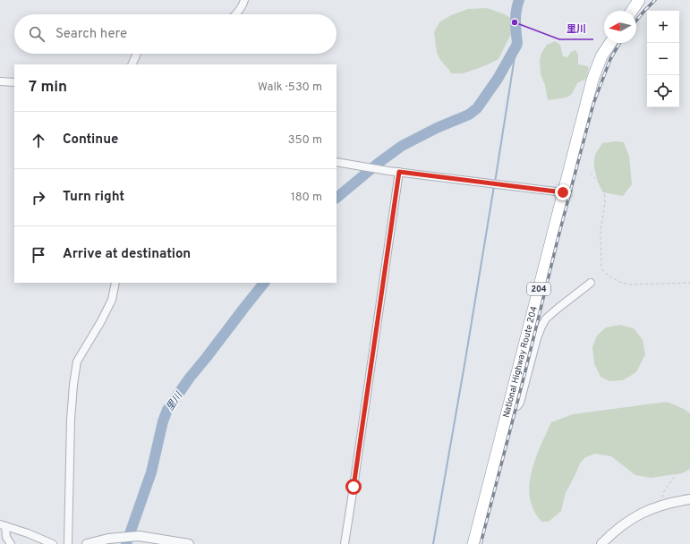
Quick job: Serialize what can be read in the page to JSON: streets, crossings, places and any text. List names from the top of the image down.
{
  "streets": {
    "highway": ["204", "National Highway Route 204"]
  },
  "water": ["里川"],
  "places": ["里川"],
  "north": "left",
  "page": {
    "map_buttons": ["+", "−"],
    "search": "Search here",
    "heading": ["7 min", "Walk · 530 m"],
    "list": [
      ["Continue", "350 m"],
      ["Turn right", "180 m"],
      "Arrive at destination"
    ]
  }
}
